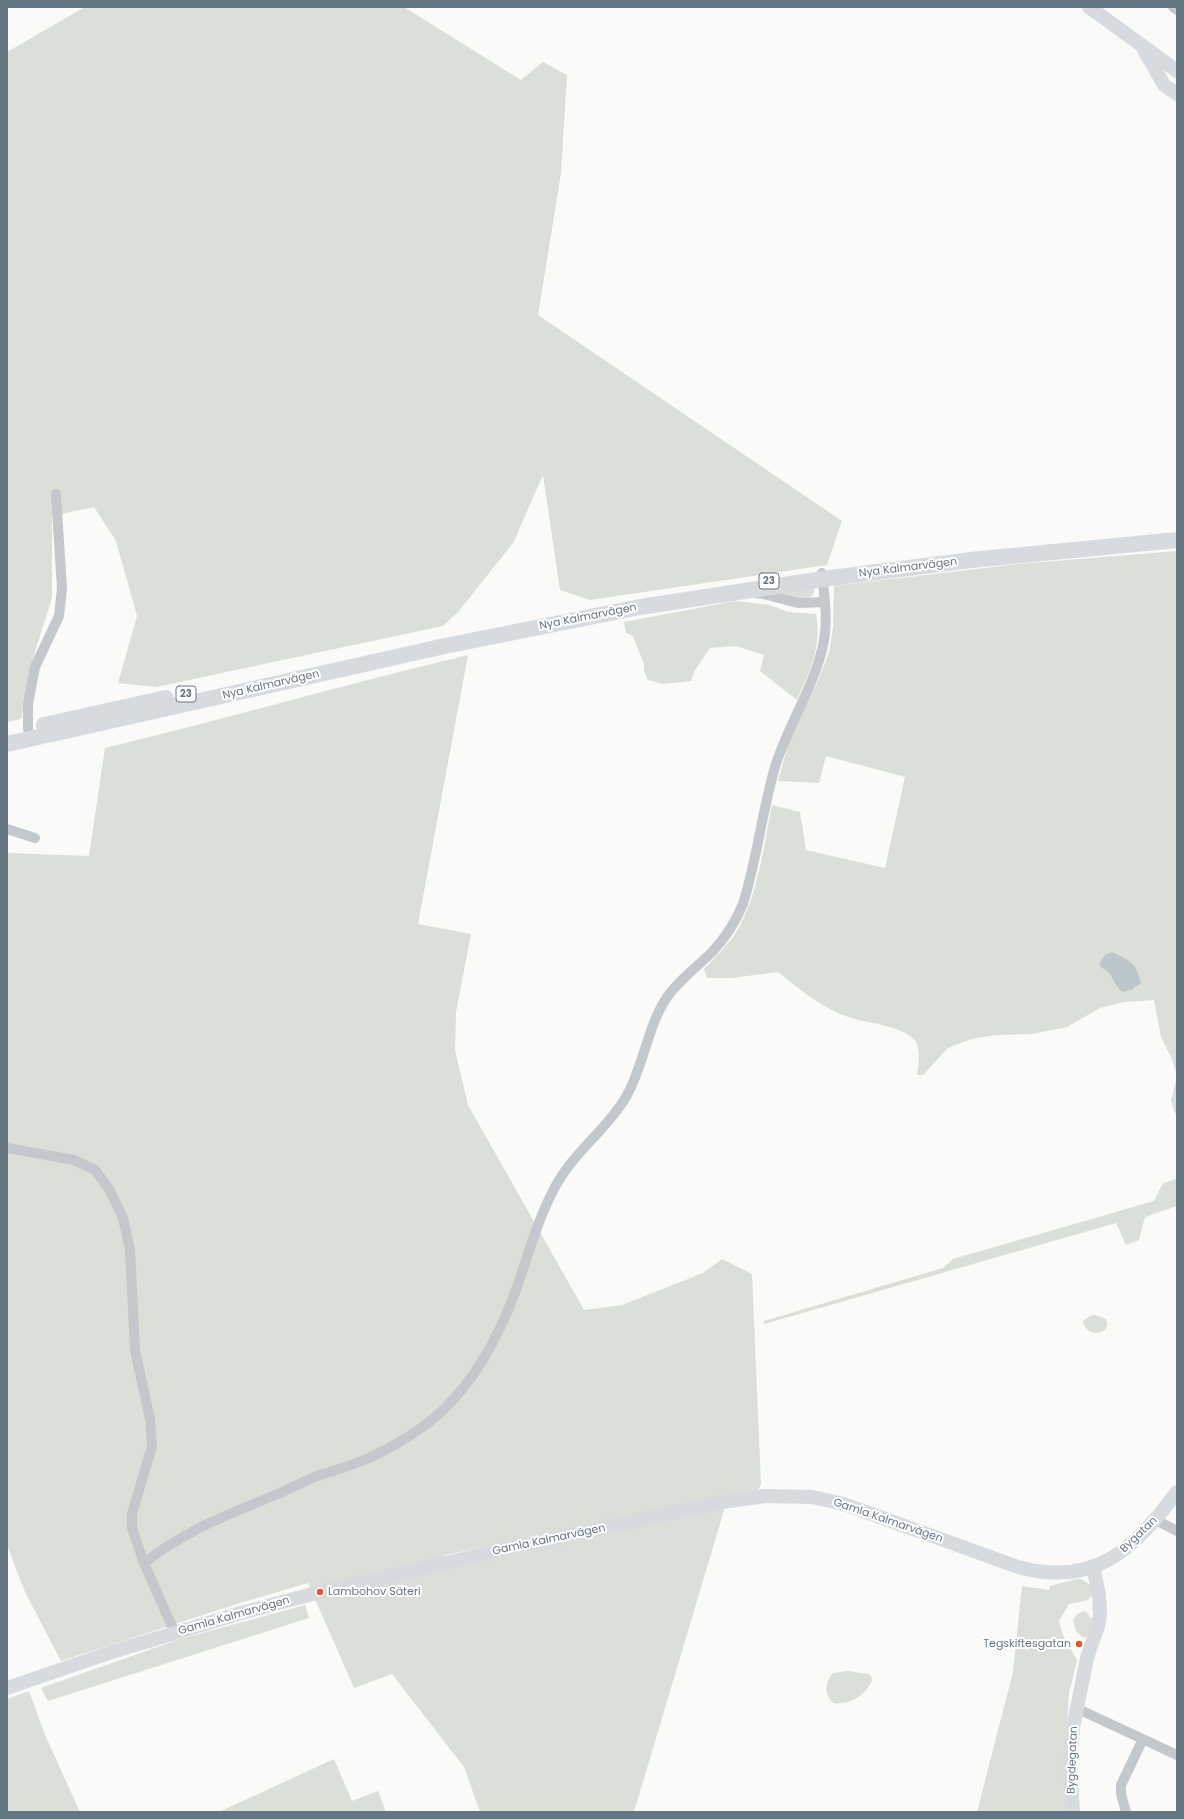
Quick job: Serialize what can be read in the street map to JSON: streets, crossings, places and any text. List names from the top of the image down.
{
  "streets": {
    "main road": ["Nya Kalmarvägen", "23"],
    "street": ["Gamla Kalmarvägen", "Bygatan", "Bygdegatan"]
  },
  "crossings": [
    ["Gamla Kalmarvägen", "Bygatan"]
  ],
  "places": ["Lambohov Säteri", "Tegskiftesgatan"]
}
